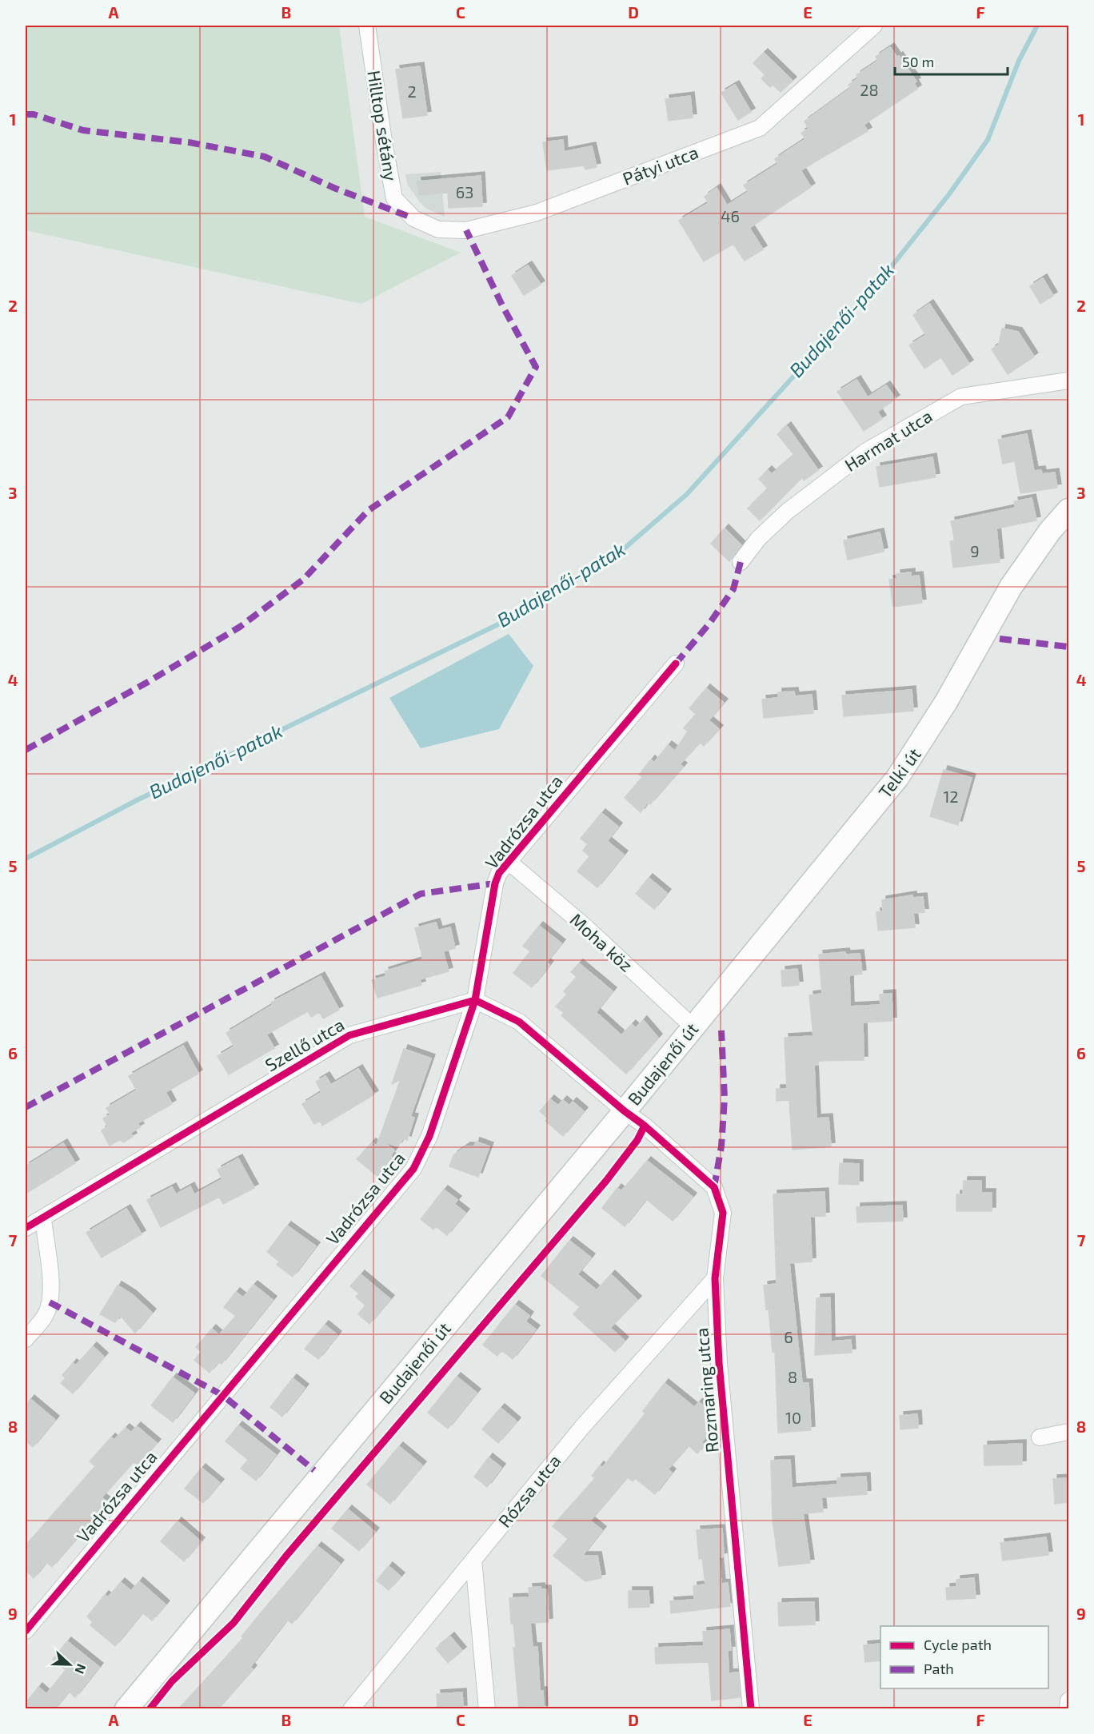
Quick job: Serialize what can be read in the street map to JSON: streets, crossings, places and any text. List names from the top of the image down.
{
  "streets": {
    "main road": ["Telki út", "Budajenői út"],
    "street": [
      "Hilltop sétány",
      "Pátyi utca",
      "Harmat utca",
      "Vadrózsa utca",
      "Moha köz",
      "Szellő utca",
      "Rozmaring utca",
      "Rózsa utca"
    ]
  },
  "crossings": [
    ["Hilltop sétány", "Pátyi utca"],
    ["Telki út", "Moha köz"],
    ["Telki út", "Budajenői út"],
    ["Vadrózsa utca", "Moha köz"],
    ["Vadrózsa utca", "Szellő utca"],
    ["Moha köz", "Budajenői út"],
    ["Budajenői út", "Rozmaring utca"],
    ["Rozmaring utca", "Rózsa utca"]
  ],
  "water": ["Budajenői-patak"],
  "house_numbers": [
    "28",
    "2",
    "63",
    "46",
    "9",
    "12",
    "6",
    "8",
    "10"
  ],
  "legend": ["Cycle path", "Path"],
  "scale_bar": "50 m",
  "north": "right",
  "grid": {
    "columns": [
      "A",
      "B",
      "C",
      "D",
      "E",
      "F"
    ],
    "rows": [
      "1",
      "2",
      "3",
      "4",
      "5",
      "6",
      "7",
      "8",
      "9"
    ]
  }
}
